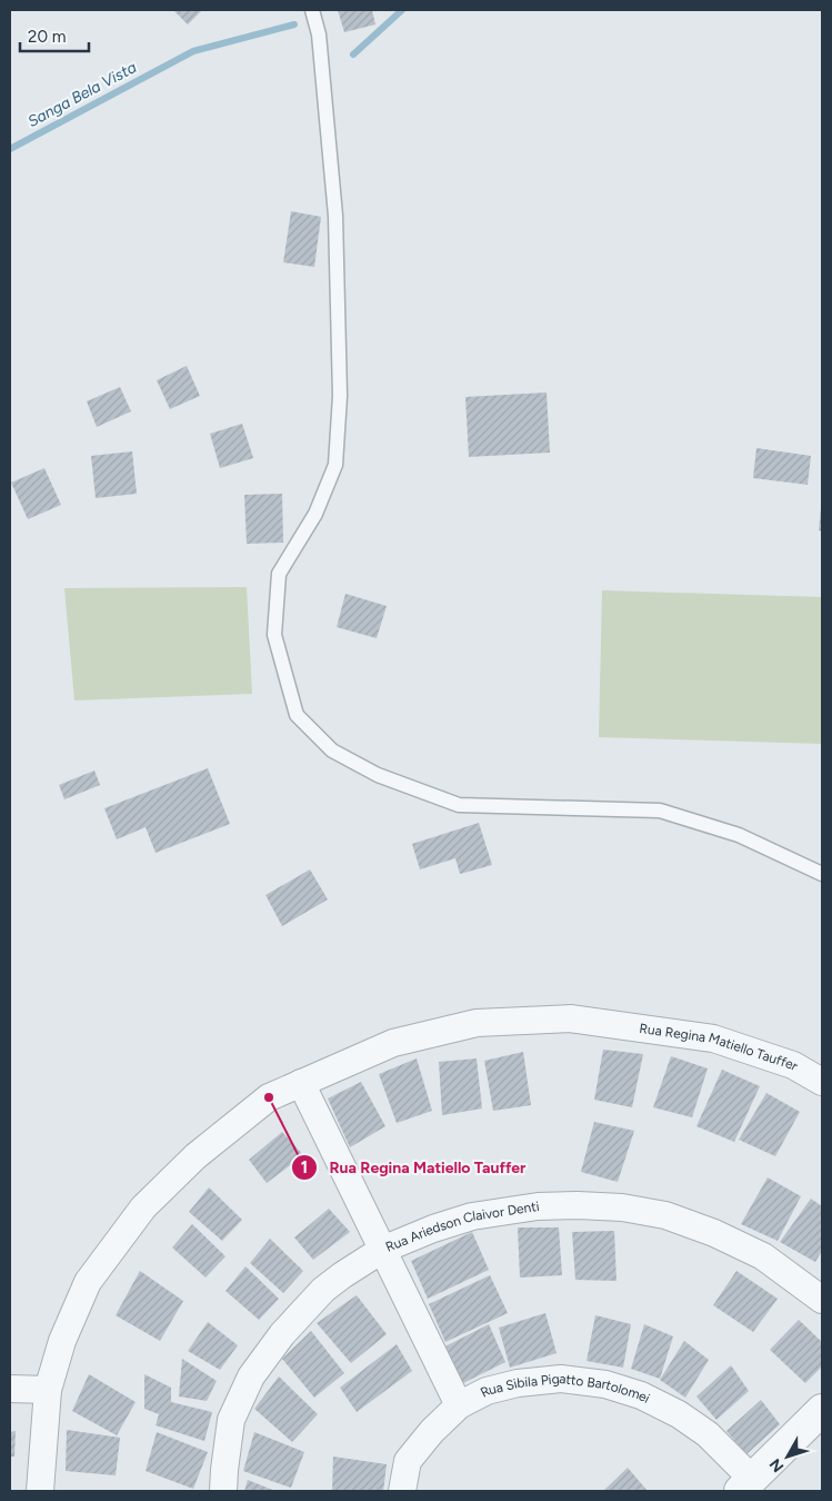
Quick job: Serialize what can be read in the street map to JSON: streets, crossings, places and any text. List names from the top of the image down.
{
  "streets": {
    "street": ["Rua Regina Matiello Tauffer", "Rua Ariedson Claivor Denti", "Rua Sibila Pigatto Bartolomei"]
  },
  "water": ["Sanga Bela Vista"],
  "places": ["Rua Regina Matiello Tauffer"],
  "scale_bar": "20 m",
  "north": "bottom left"
}
